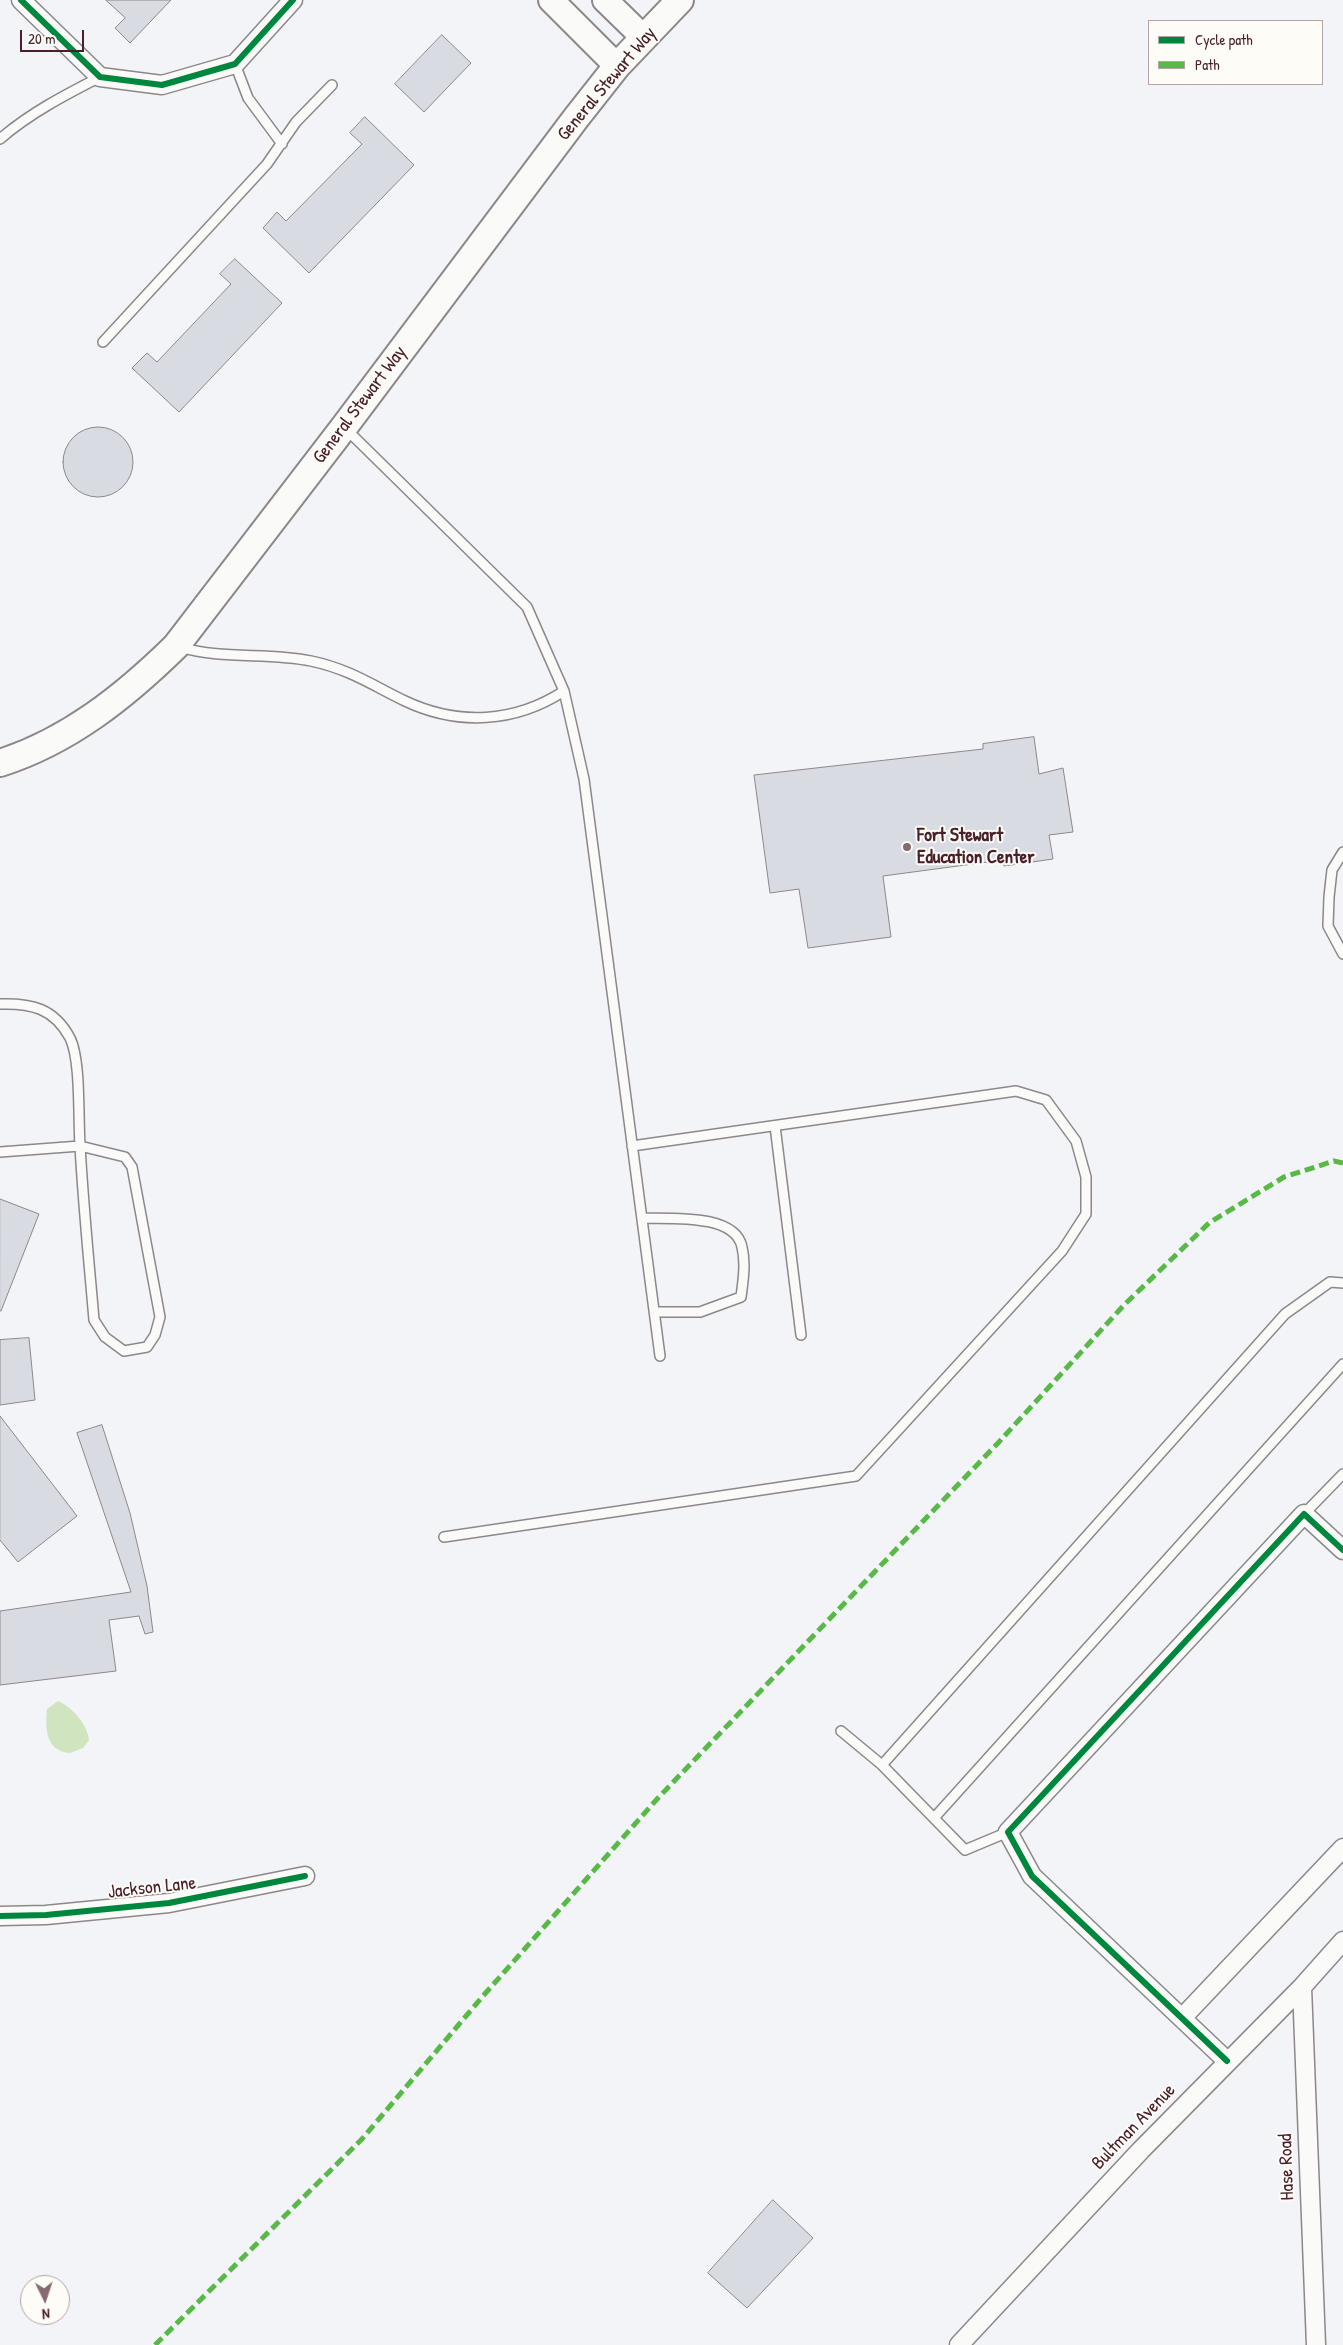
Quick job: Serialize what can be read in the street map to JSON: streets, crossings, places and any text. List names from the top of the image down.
{
  "streets": {
    "main road": ["General Stewart Way"],
    "street": ["Jackson Lane", "Bultman Avenue", "Hase Road"]
  },
  "crossings": [
    ["Bultman Avenue", "Hase Road"]
  ],
  "places": ["Fort Stewart Education Center"],
  "legend": ["Cycle path", "Path"],
  "scale_bar": "20 m",
  "north": "bottom"
}
